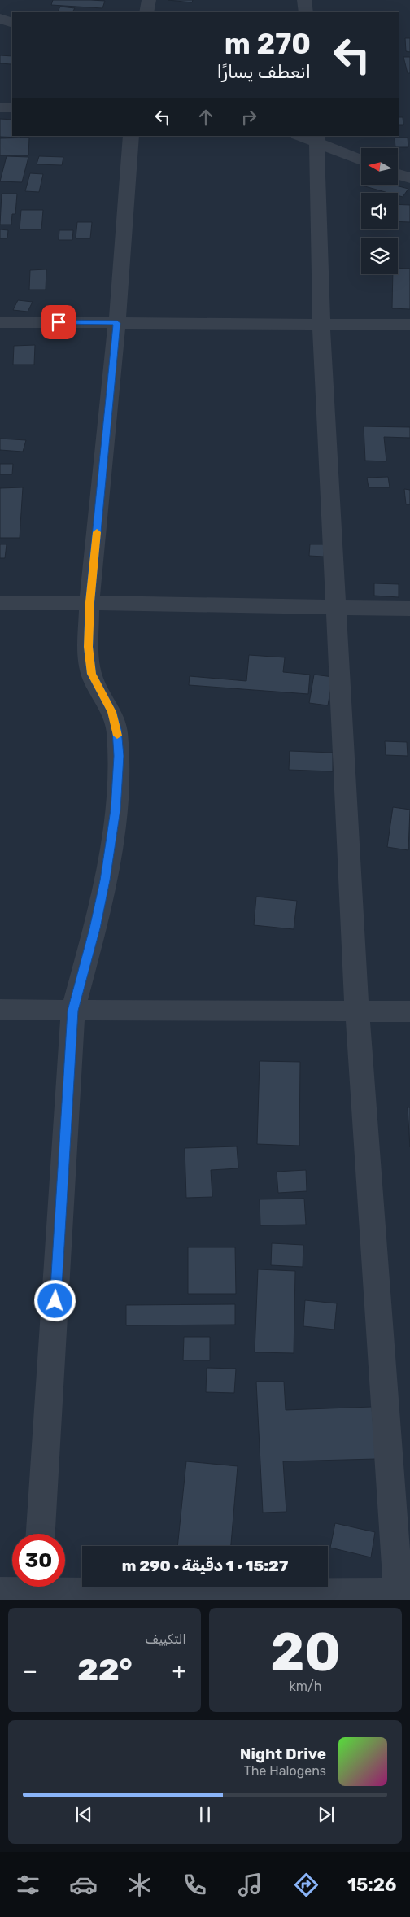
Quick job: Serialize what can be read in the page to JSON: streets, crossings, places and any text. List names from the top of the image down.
{
  "north": "left",
  "page": {
    "turn": ["270 m", "انعطف يسارًا"],
    "limit": "30",
    "trip": "15:27 · 1 دقيقة · 290 m",
    "tile": [
      ["20", "km/h"],
      "التكييف"
    ],
    "heat": ["−", "22°", "+"],
    "song": ["Night Drive", "The Halogens"],
    "tabs": "15:26"
  }
}
